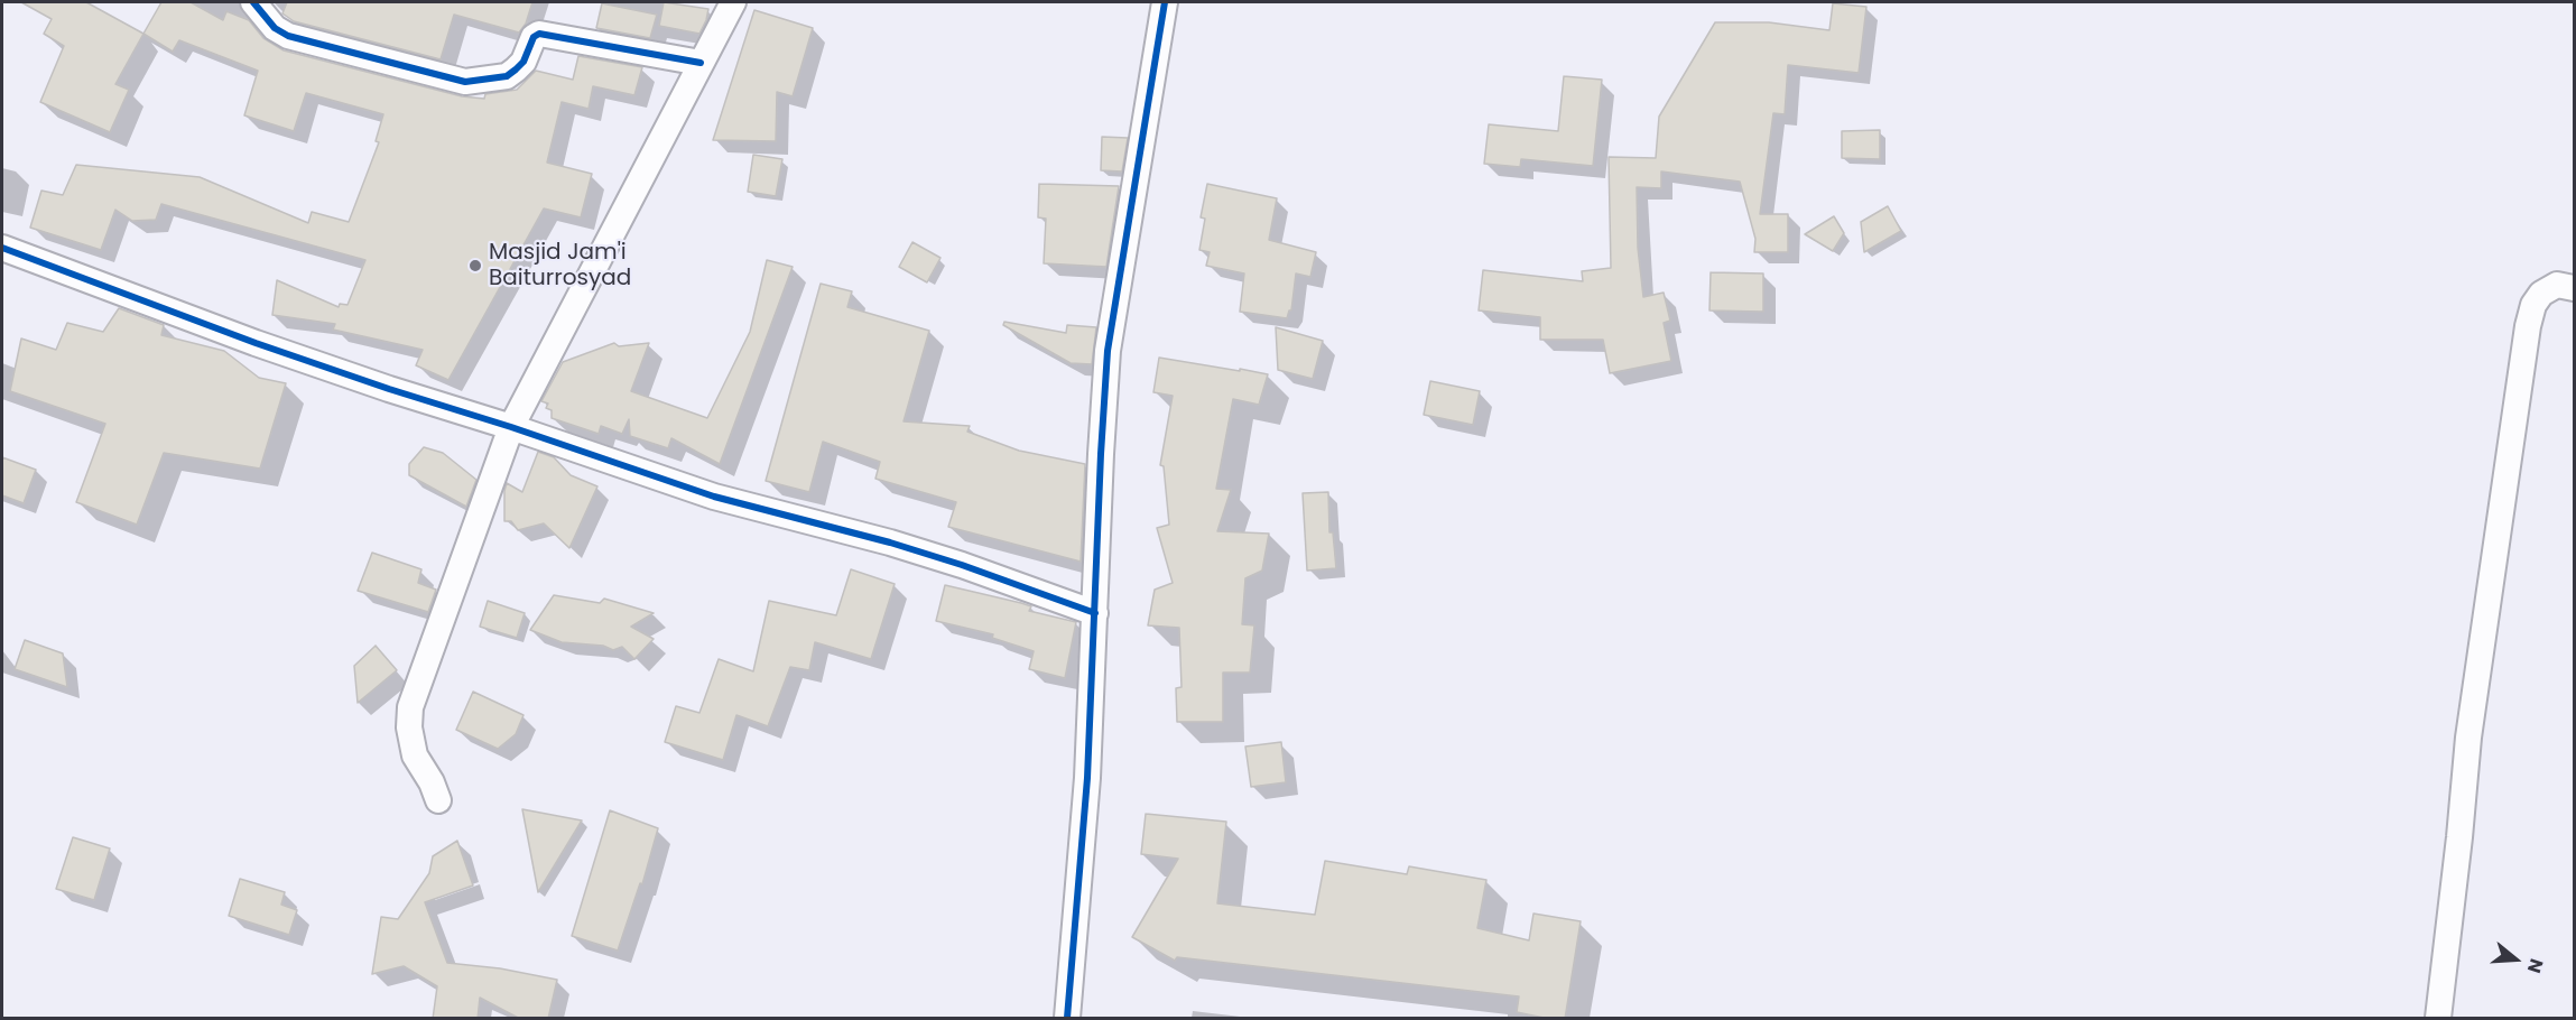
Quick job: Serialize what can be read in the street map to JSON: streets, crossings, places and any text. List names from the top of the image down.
{
  "places": ["Masjid Jam'i Baiturrosyad"],
  "north": "right"
}
